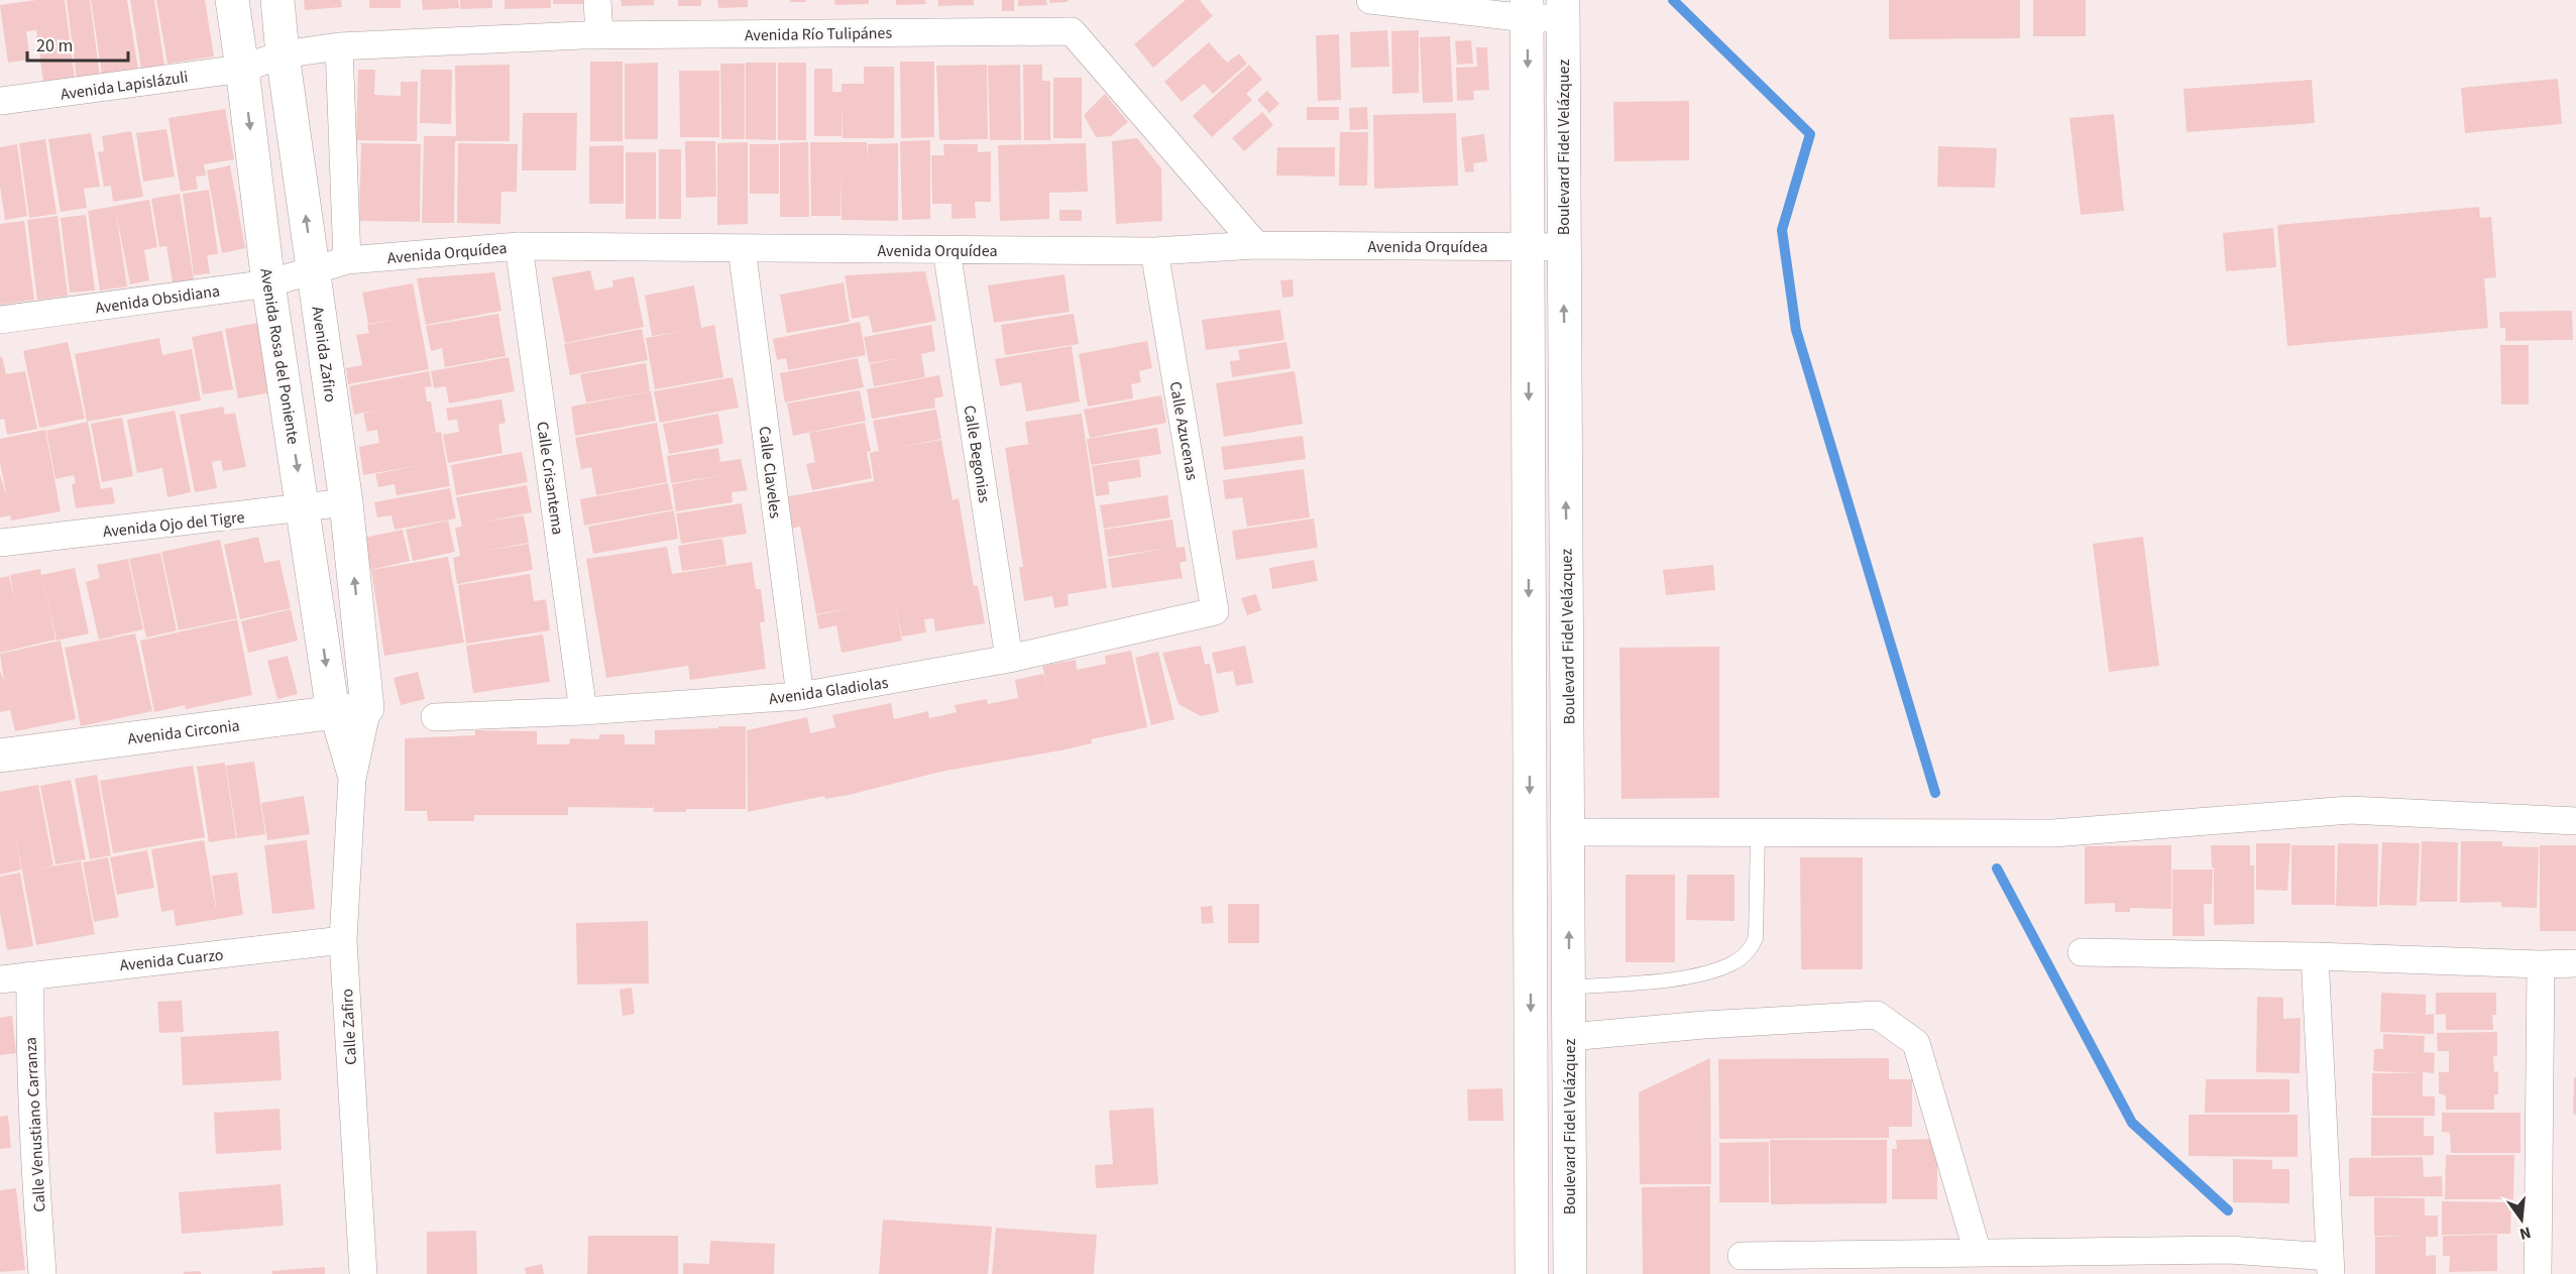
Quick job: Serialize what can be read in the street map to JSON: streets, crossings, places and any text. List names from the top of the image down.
{
  "streets": {
    "main road": [
      "Boulevard Fidel Velázquez",
      "Avenida Zafiro",
      "Avenida Rosa del Poniente",
      "Avenida Circonia"
    ],
    "street": [
      "Avenida Río Tulipánes",
      "Avenida Lapislázuli",
      "Avenida Orquídea",
      "Avenida Obsidiana",
      "Calle Azucenas",
      "Calle Begonias",
      "Calle Claveles",
      "Calle Crisantema",
      "Avenida Ojo del Tigre",
      "Avenida Gladiolas",
      "Avenida Cuarzo",
      "Calle Zafiro",
      "Calle Venustiano Carranza"
    ]
  },
  "crossings": [
    ["Avenida Río Tulipánes", "Avenida Lapislázuli"],
    ["Avenida Río Tulipánes", "Avenida Orquídea"],
    ["Avenida Río Tulipánes", "Avenida Zafiro"],
    ["Avenida Lapislázuli", "Avenida Zafiro"],
    ["Avenida Lapislázuli", "Avenida Rosa del Poniente"],
    ["Boulevard Fidel Velázquez", "Avenida Orquídea"],
    ["Avenida Orquídea", "Avenida Obsidiana"],
    ["Avenida Orquídea", "Avenida Zafiro"],
    ["Avenida Orquídea", "Calle Azucenas"],
    ["Avenida Orquídea", "Calle Begonias"],
    ["Avenida Orquídea", "Calle Claveles"],
    ["Avenida Orquídea", "Calle Crisantema"],
    ["Avenida Obsidiana", "Avenida Zafiro"],
    ["Avenida Obsidiana", "Avenida Rosa del Poniente"],
    ["Avenida Zafiro", "Avenida Ojo del Tigre"],
    ["Avenida Zafiro", "Avenida Circonia"],
    ["Avenida Zafiro", "Calle Zafiro"],
    ["Avenida Rosa del Poniente", "Avenida Ojo del Tigre"],
    ["Avenida Rosa del Poniente", "Avenida Circonia"],
    ["Avenida Rosa del Poniente", "Calle Zafiro"],
    ["Calle Azucenas", "Avenida Gladiolas"],
    ["Calle Begonias", "Avenida Gladiolas"],
    ["Calle Claveles", "Avenida Gladiolas"],
    ["Calle Crisantema", "Avenida Gladiolas"],
    ["Avenida Circonia", "Calle Zafiro"],
    ["Avenida Cuarzo", "Calle Zafiro"],
    ["Avenida Cuarzo", "Calle Venustiano Carranza"]
  ],
  "one_way": ["Avenida Zafiro", "Avenida Rosa del Poniente"],
  "scale_bar": "20 m",
  "north": "bottom"
}
